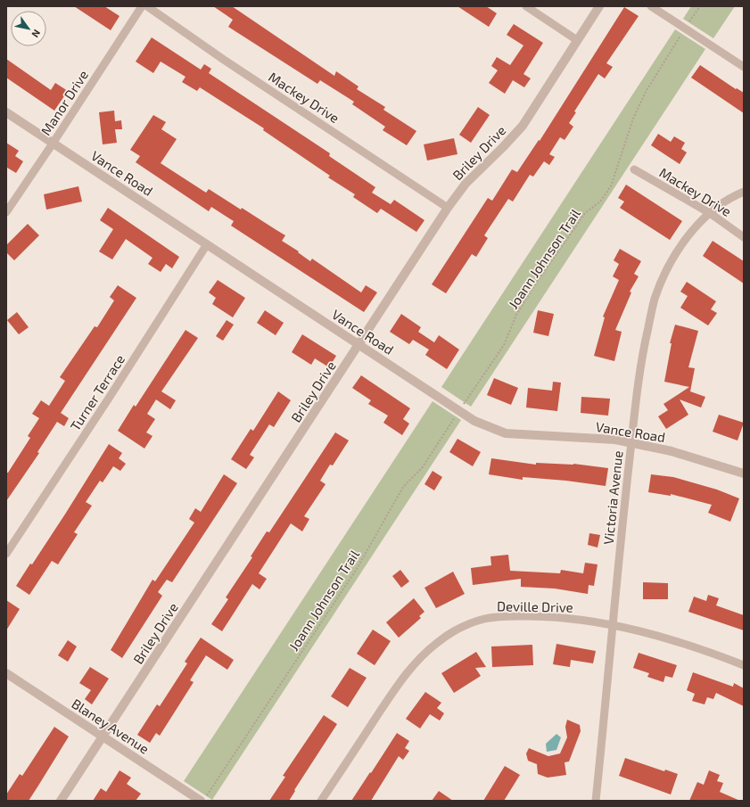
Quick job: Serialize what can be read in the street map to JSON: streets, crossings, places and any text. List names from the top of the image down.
{
  "streets": {
    "street": [
      "Mackey Drive",
      "Manor Drive",
      "Briley Drive",
      "Vance Road",
      "Turner Terrace",
      "Victoria Avenue",
      "Deville Drive",
      "Blaney Avenue"
    ],
    "path": ["Joann Johnson Trail"]
  },
  "crossings": [
    ["Mackey Drive", "Briley Drive"],
    ["Mackey Drive", "Victoria Avenue"],
    ["Manor Drive", "Vance Road"],
    ["Briley Drive", "Vance Road"],
    ["Briley Drive", "Blaney Avenue"],
    ["Vance Road", "Turner Terrace"],
    ["Vance Road", "Victoria Avenue"],
    ["Victoria Avenue", "Deville Drive"]
  ],
  "north": "bottom right"
}
